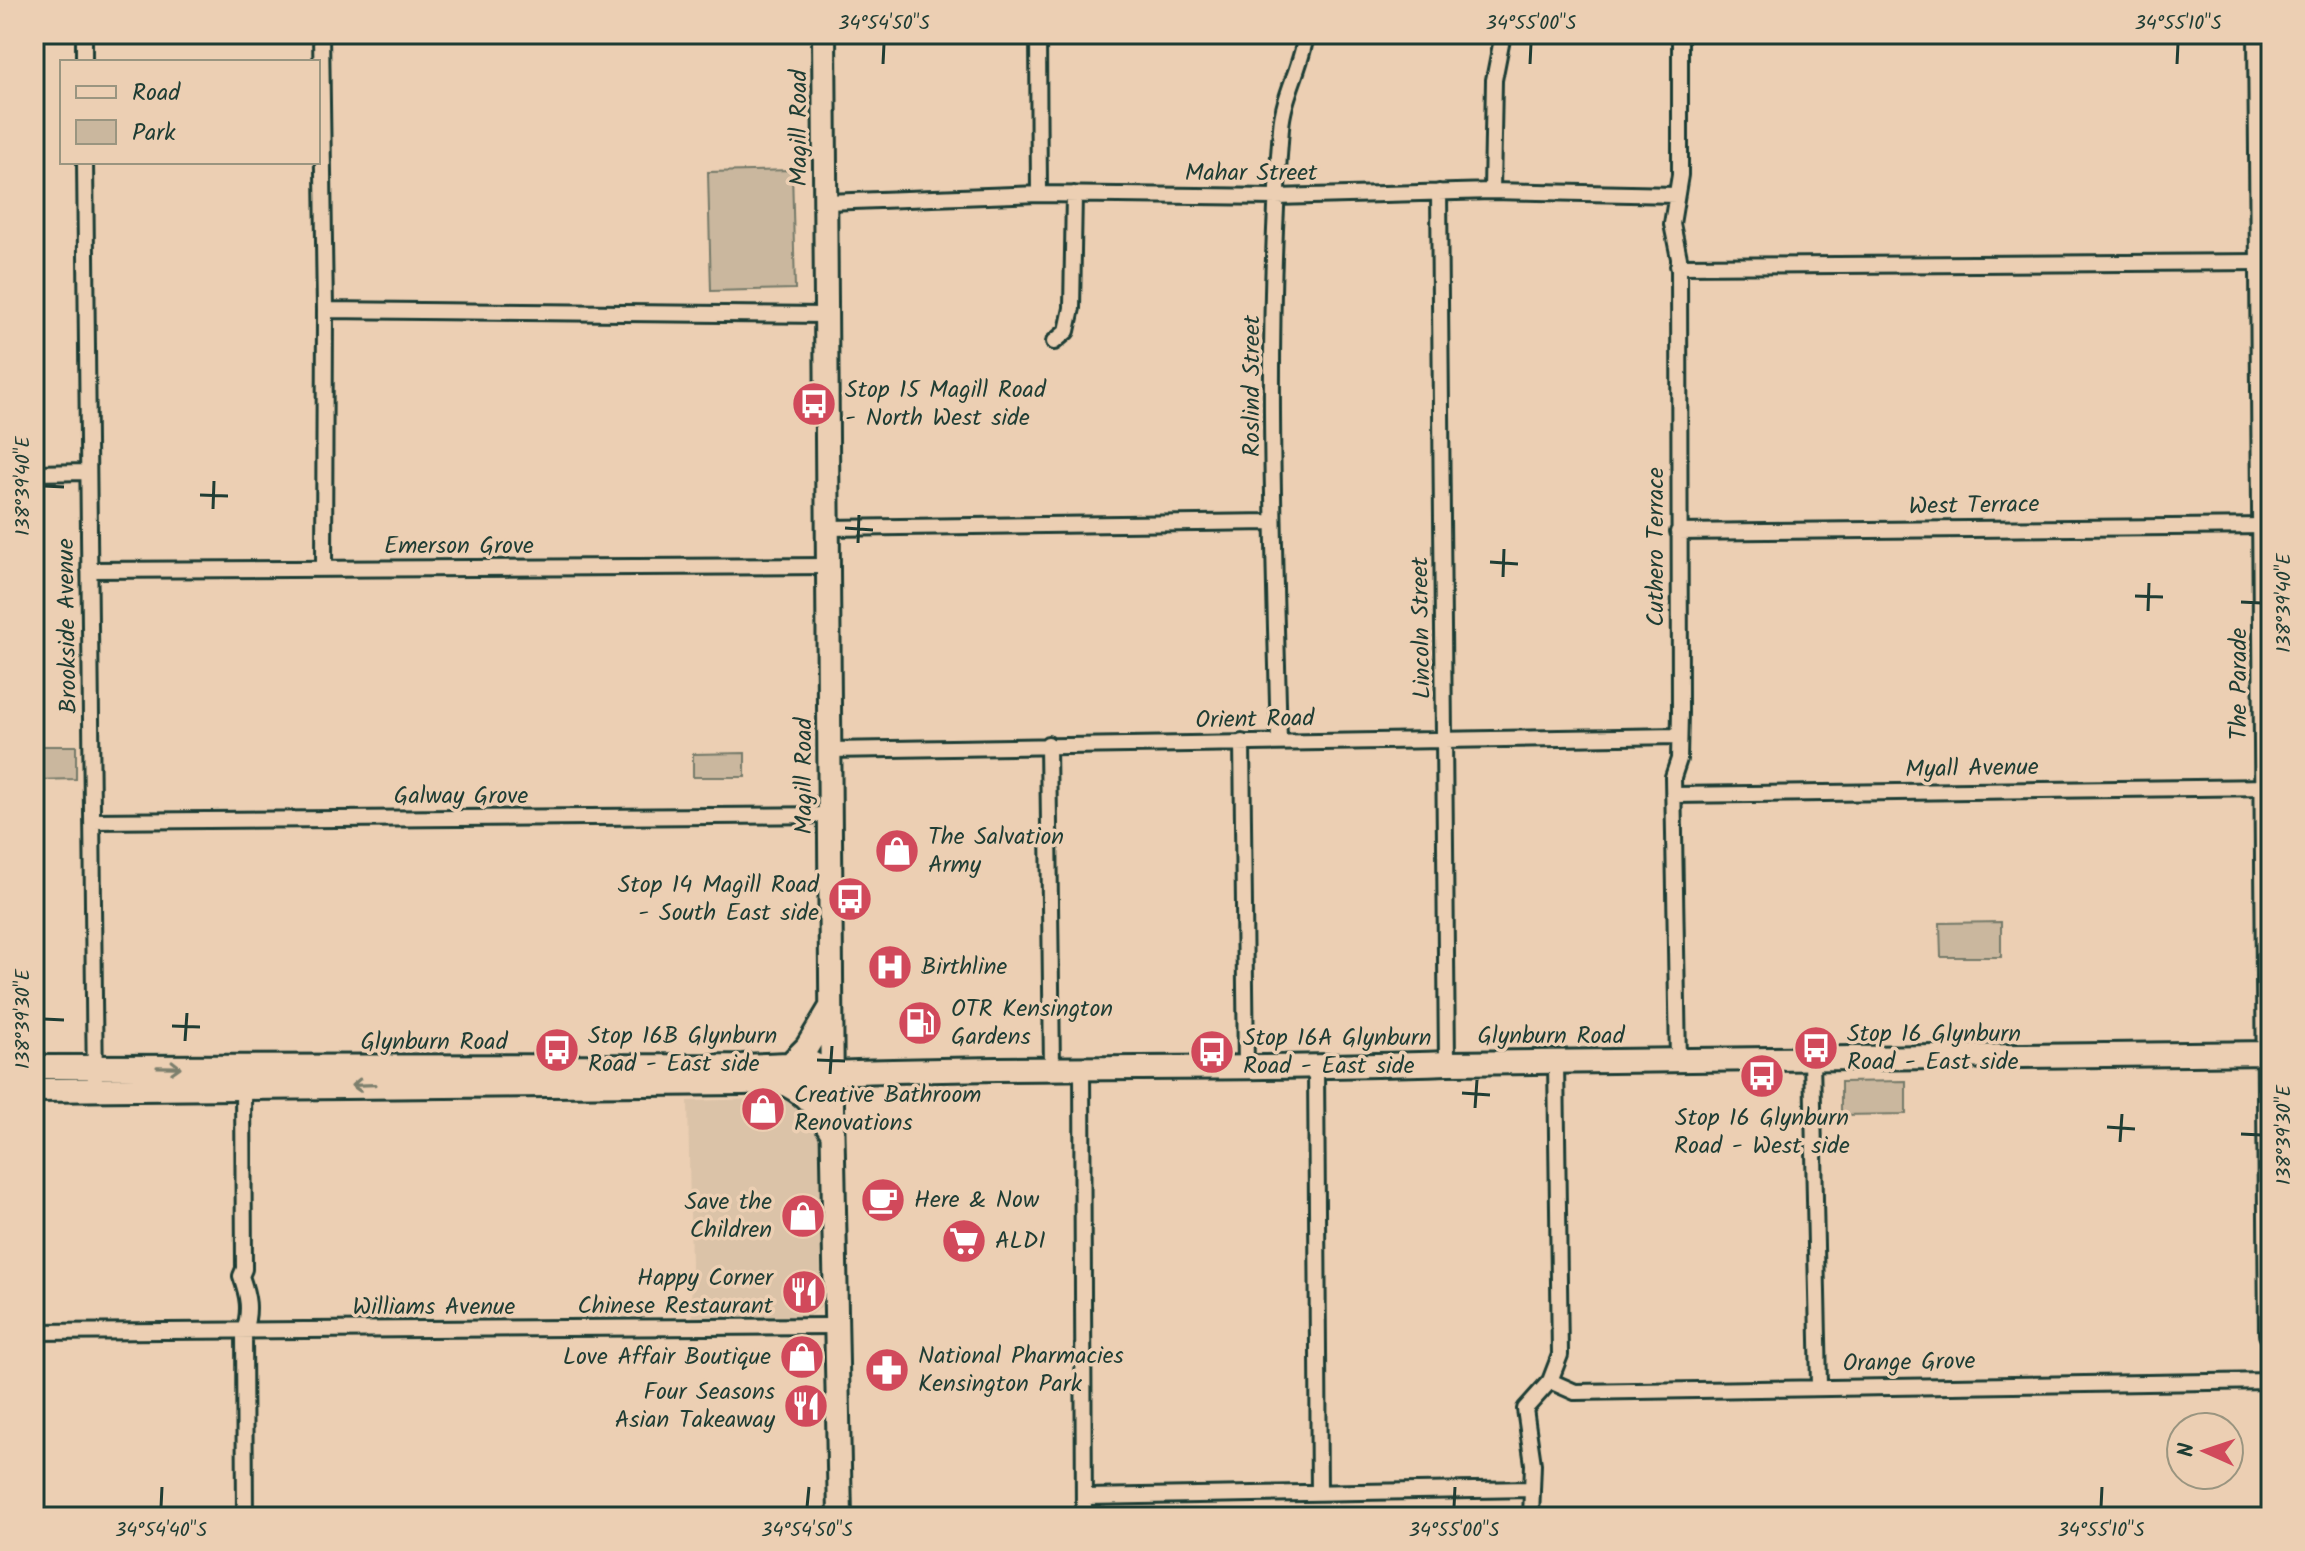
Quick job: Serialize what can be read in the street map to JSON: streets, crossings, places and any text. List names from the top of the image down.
{
  "streets": {
    "main road": ["Magill Road", "The Parade", "Glynburn Road"],
    "street": [
      "Mahar Street",
      "Roslind Street",
      "West Terrace",
      "Emerson Grove",
      "Cuthero Terrace",
      "Brookside Avenue",
      "Lincoln Street",
      "Orient Road",
      "Myall Avenue",
      "Galway Grove",
      "Williams Avenue",
      "Orange Grove"
    ]
  },
  "crossings": [
    ["Magill Road", "Mahar Street"],
    ["Magill Road", "Emerson Grove"],
    ["Magill Road", "Orient Road"],
    ["Magill Road", "Galway Grove"],
    ["Magill Road", "Glynburn Road"],
    ["Magill Road", "Williams Avenue"],
    ["Mahar Street", "Roslind Street"],
    ["Mahar Street", "Cuthero Terrace"],
    ["Mahar Street", "Lincoln Street"],
    ["Roslind Street", "Orient Road"],
    ["West Terrace", "Cuthero Terrace"],
    ["West Terrace", "The Parade"],
    ["Emerson Grove", "Brookside Avenue"],
    ["Cuthero Terrace", "Orient Road"],
    ["Cuthero Terrace", "Myall Avenue"],
    ["Cuthero Terrace", "Glynburn Road"],
    ["Brookside Avenue", "Galway Grove"],
    ["Brookside Avenue", "Glynburn Road"],
    ["Lincoln Street", "Orient Road"],
    ["Lincoln Street", "Glynburn Road"],
    ["The Parade", "Myall Avenue"],
    ["The Parade", "Glynburn Road"]
  ],
  "places": {
    "bus stop": [
      "Stop 15 Magill Road - North West side",
      "Stop 14 Magill Road - South East side",
      "Stop 16 Glynburn Road - East side",
      "Stop 16B Glynburn Road - East side",
      "Stop 16A Glynburn Road - East side",
      "Stop 16 Glynburn Road - West side"
    ],
    "shop": [
      "The Salvation Army",
      "Creative Bathroom Renovations",
      "Save the Children",
      "Love Affair Boutique"
    ],
    "hospital": ["Birthline"],
    "fuel station": ["OTR Kensington Gardens"],
    "cafe": ["Here & Now"],
    "supermarket": ["ALDI"],
    "restaurant": ["Happy Corner Chinese Restaurant", "Four Seasons Asian Takeaway"],
    "pharmacy": ["National Pharmacies Kensington Park"]
  },
  "legend": ["Road", "Park"],
  "north": "left",
  "coordinates": [
    "34°54'50\"S",
    "34°55'00\"S",
    "34°55'10\"S",
    "138°39'40\"E",
    "138°39'30\"E",
    "34°54'40\"S"
  ]
}
